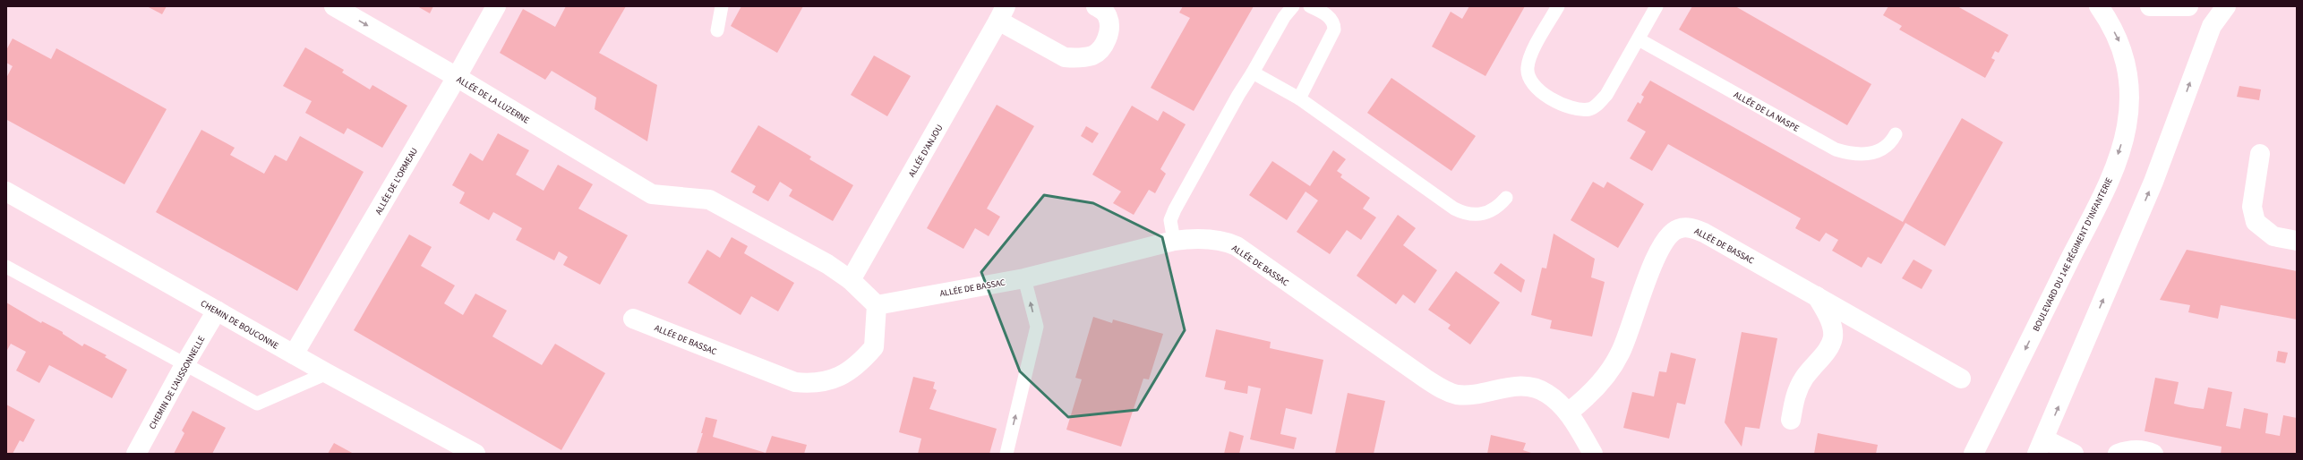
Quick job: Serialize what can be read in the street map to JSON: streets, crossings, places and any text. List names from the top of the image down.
{
  "streets": {
    "street": [
      "ALLÉE DE LA LUZERNE",
      "ALLÉE D'ANJOU",
      "ALLÉE DE L'ORMEAU",
      "ALLÉE DE BASSAC",
      "BOULEVARD DU 14E RÉGIMENT D'INFANTERIE",
      "CHEMIN DE BOUCONNE",
      "CHEMIN DE L'AUSSONNELLE"
    ],
    "lane": ["ALLÉE DE LA NASPE"]
  },
  "crossings": [
    ["ALLÉE DE LA LUZERNE", "ALLÉE D'ANJOU"],
    ["ALLÉE DE LA LUZERNE", "ALLÉE DE L'ORMEAU"],
    ["ALLÉE DE L'ORMEAU", "CHEMIN DE BOUCONNE"],
    ["CHEMIN DE BOUCONNE", "CHEMIN DE L'AUSSONNELLE"]
  ]
}
